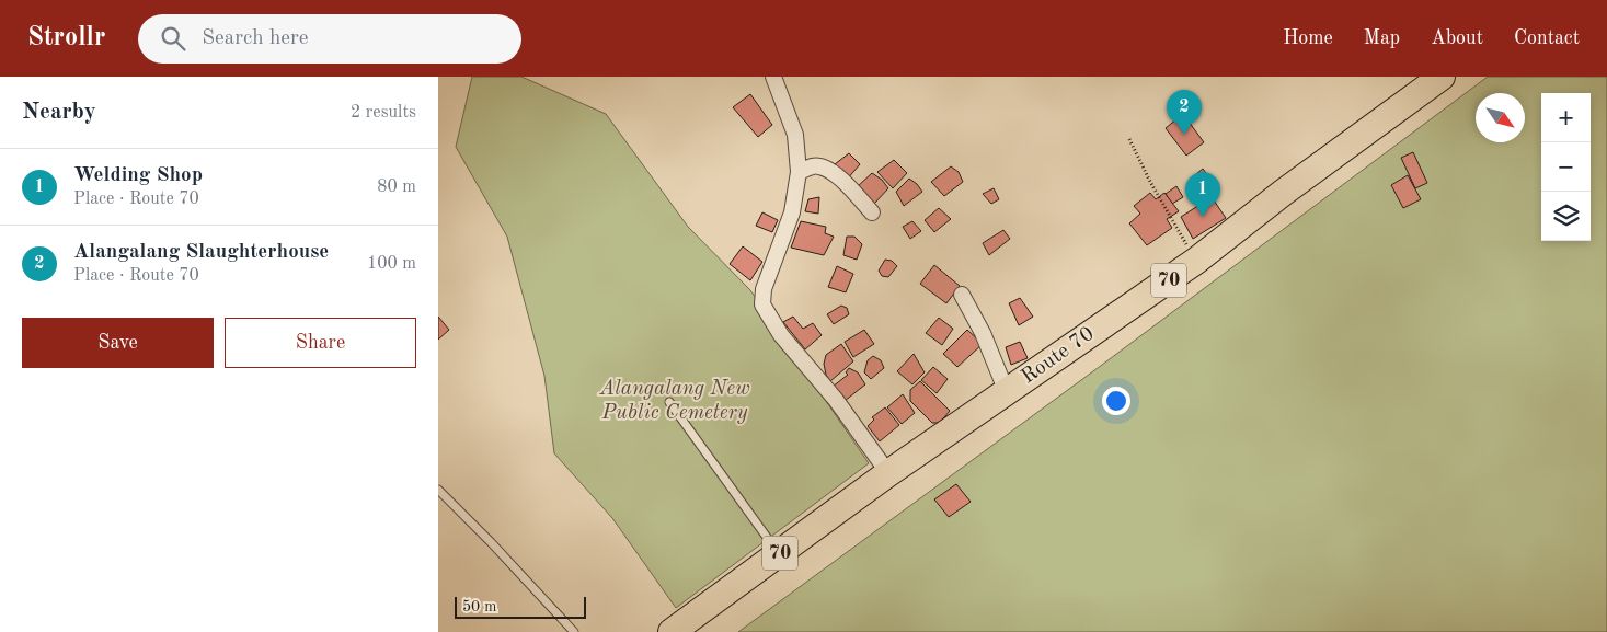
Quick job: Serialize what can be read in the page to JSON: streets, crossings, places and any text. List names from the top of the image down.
{
  "streets": {
    "highway": ["70", "Route 70"]
  },
  "parks": ["Alangalang New Public Cemetery"],
  "scale_bar": "50 m",
  "north": "bottom right",
  "page": {
    "header": "Strollr",
    "search": "Search here",
    "nav": [
      "Home",
      "Map",
      "About",
      "Contact"
    ],
    "heading": ["Nearby", "2 results"],
    "pins": ["2", "1"],
    "map_buttons": ["+", "−"],
    "list": [
      {
        "mark": "1",
        "name": "Welding Shop",
        "note": "Place · Route 70",
        "value": "80 m"
      },
      {
        "mark": "2",
        "name": "Alangalang Slaughterhouse",
        "note": "Place · Route 70",
        "value": "100 m"
      }
    ],
    "buttons": ["Save", "Share"],
    "scale": "50 m"
  }
}
